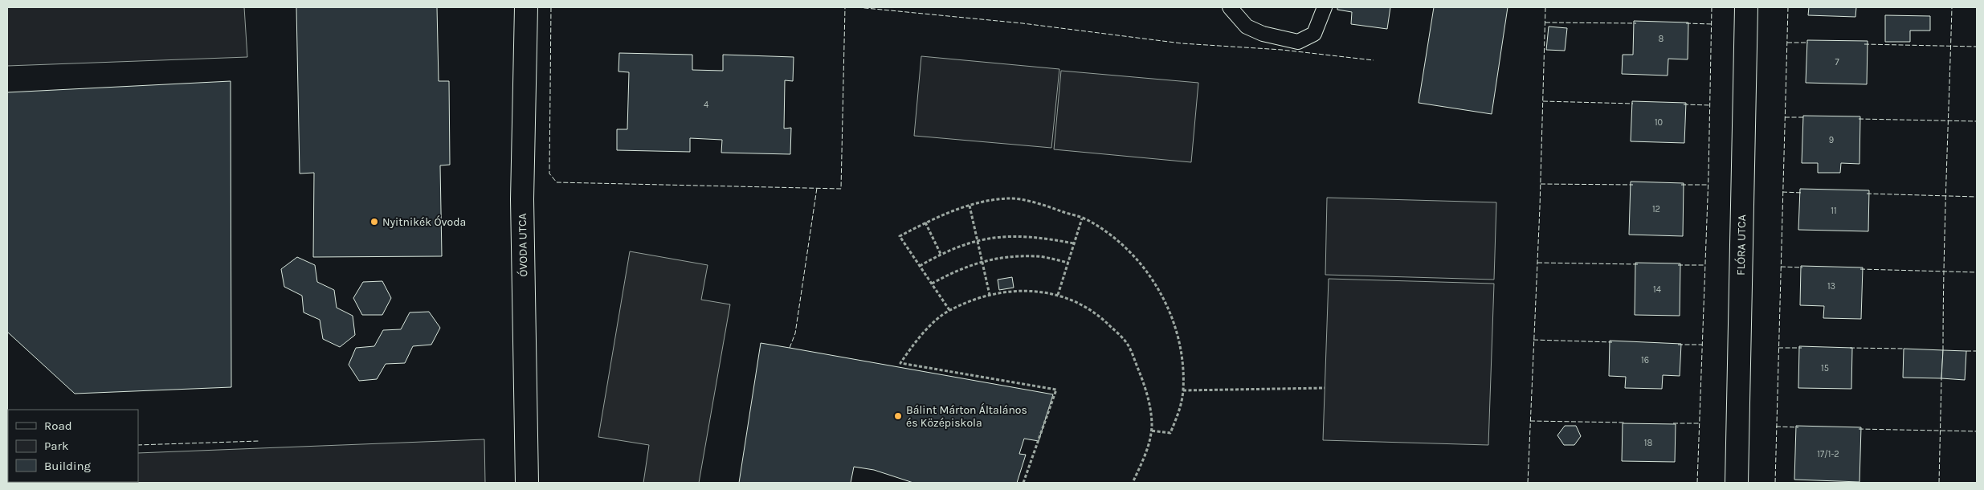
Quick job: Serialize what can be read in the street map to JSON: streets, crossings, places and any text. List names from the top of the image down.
{
  "streets": {
    "street": ["ÓVODA UTCA", "FLÓRA UTCA"]
  },
  "places": ["Nyitnikék Óvoda", "Bálint Márton Általános és Középiskola"],
  "house_numbers": [
    "8",
    "7",
    "4",
    "10",
    "9",
    "12",
    "11",
    "13",
    "14",
    "16",
    "15",
    "18",
    "17/1-2"
  ],
  "legend": ["Road", "Park", "Building"]
}
